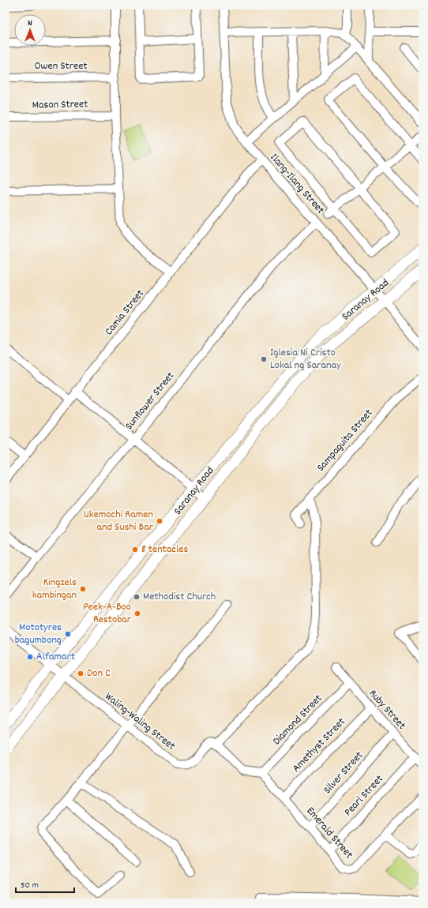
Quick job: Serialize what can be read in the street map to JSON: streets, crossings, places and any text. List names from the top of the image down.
{
  "streets": {
    "street": [
      "Owen Street",
      "Mason Street",
      "Ilang-Ilang Street",
      "Saranay Road",
      "Camia Street",
      "Sunflower Street",
      "Sampaguita Street",
      "Ruby Street",
      "Diamond Street",
      "Waling-Waling Street",
      "Amethyst Street",
      "Silver Street",
      "Pearl Street",
      "Emerald Street"
    ]
  },
  "crossings": [
    ["Ilang-Ilang Street", "Saranay Road"],
    ["Ilang-Ilang Street", "Camia Street"],
    ["Ilang-Ilang Street", "Sunflower Street"],
    ["Saranay Road", "Waling-Waling Street"],
    ["Ruby Street", "Diamond Street"],
    ["Ruby Street", "Amethyst Street"],
    ["Ruby Street", "Silver Street"],
    ["Ruby Street", "Pearl Street"],
    ["Diamond Street", "Emerald Street"],
    ["Amethyst Street", "Emerald Street"],
    ["Silver Street", "Emerald Street"],
    ["Pearl Street", "Emerald Street"]
  ],
  "places": [
    "Iglesia Ni Cristo Lokal ng Saranay",
    "Ukemochi Ramen and Sushi Bar",
    "8 tentacles",
    "Kingzels kambingan",
    "Methodist Church",
    "Peek-A-Boo Restobar",
    "Mototyres bagumbong",
    "Alfamart",
    "Don C"
  ],
  "scale_bar": "50 m",
  "north": "top"
}
